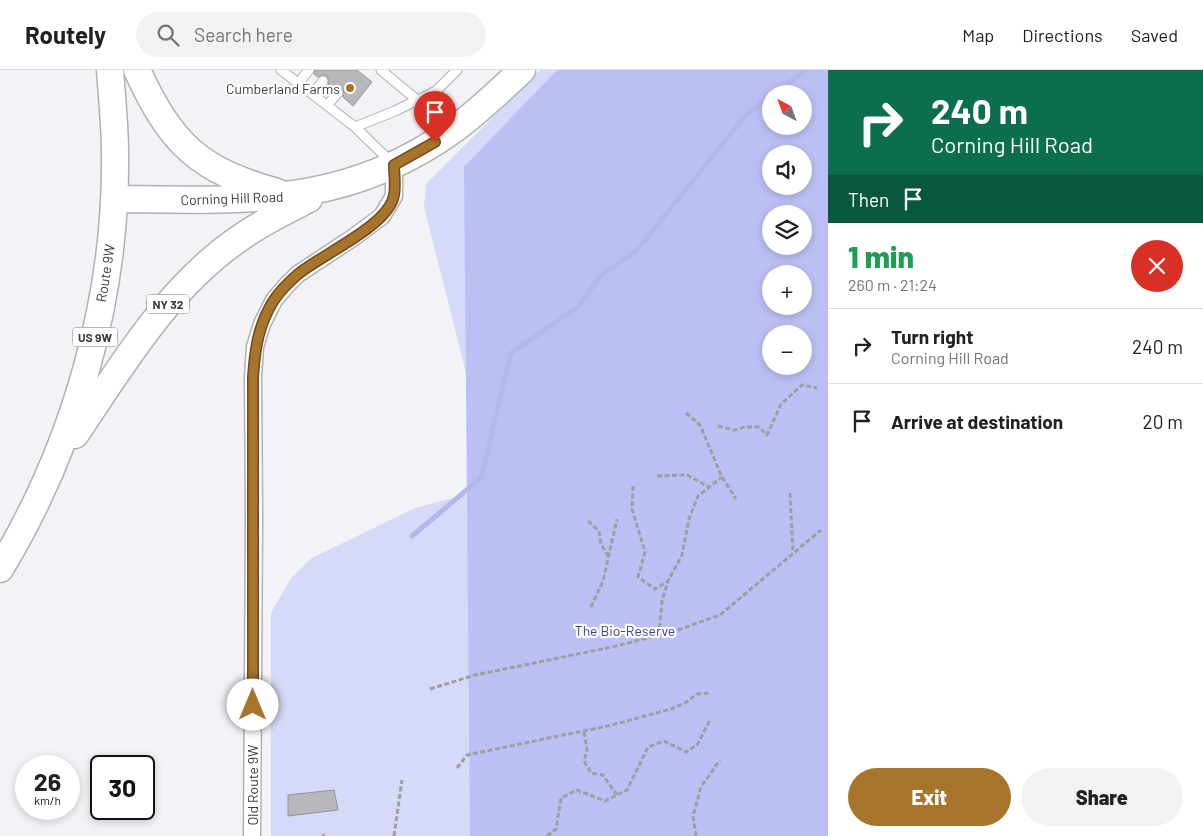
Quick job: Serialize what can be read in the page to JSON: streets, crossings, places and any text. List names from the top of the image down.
{
  "streets": {
    "main road": [
      "Corning Hill Road",
      "Route 9W",
      "NY 32",
      "US 9W"
    ],
    "street": ["Old Route 9W"]
  },
  "crossings": [
    ["Corning Hill Road", "Route 9W"],
    ["Corning Hill Road", "NY 32"],
    ["Corning Hill Road", "Old Route 9W"],
    ["Route 9W", "NY 32"],
    ["Route 9W", "US 9W"],
    ["NY 32", "US 9W"]
  ],
  "parks": ["The Bio-Reserve"],
  "places": ["Cumberland Farms"],
  "north": "top left",
  "page": {
    "header": "Routely",
    "search": "Search here",
    "nav": ["Map", "Directions", "Saved"],
    "turn": ["240 m", "Corning Hill Road"],
    "map_buttons": ["+", "−"],
    "then": "Then",
    "heading": ["1 min", "260 m · 21:24"],
    "list": [
      {
        "name": "Turn right",
        "note": "Corning Hill Road",
        "value": "240 m"
      },
      {
        "name": "Arrive at destination",
        "value": "20 m"
      }
    ],
    "speed": "26 km/h",
    "limit": "30",
    "buttons": ["Exit", "Share"]
  }
}
